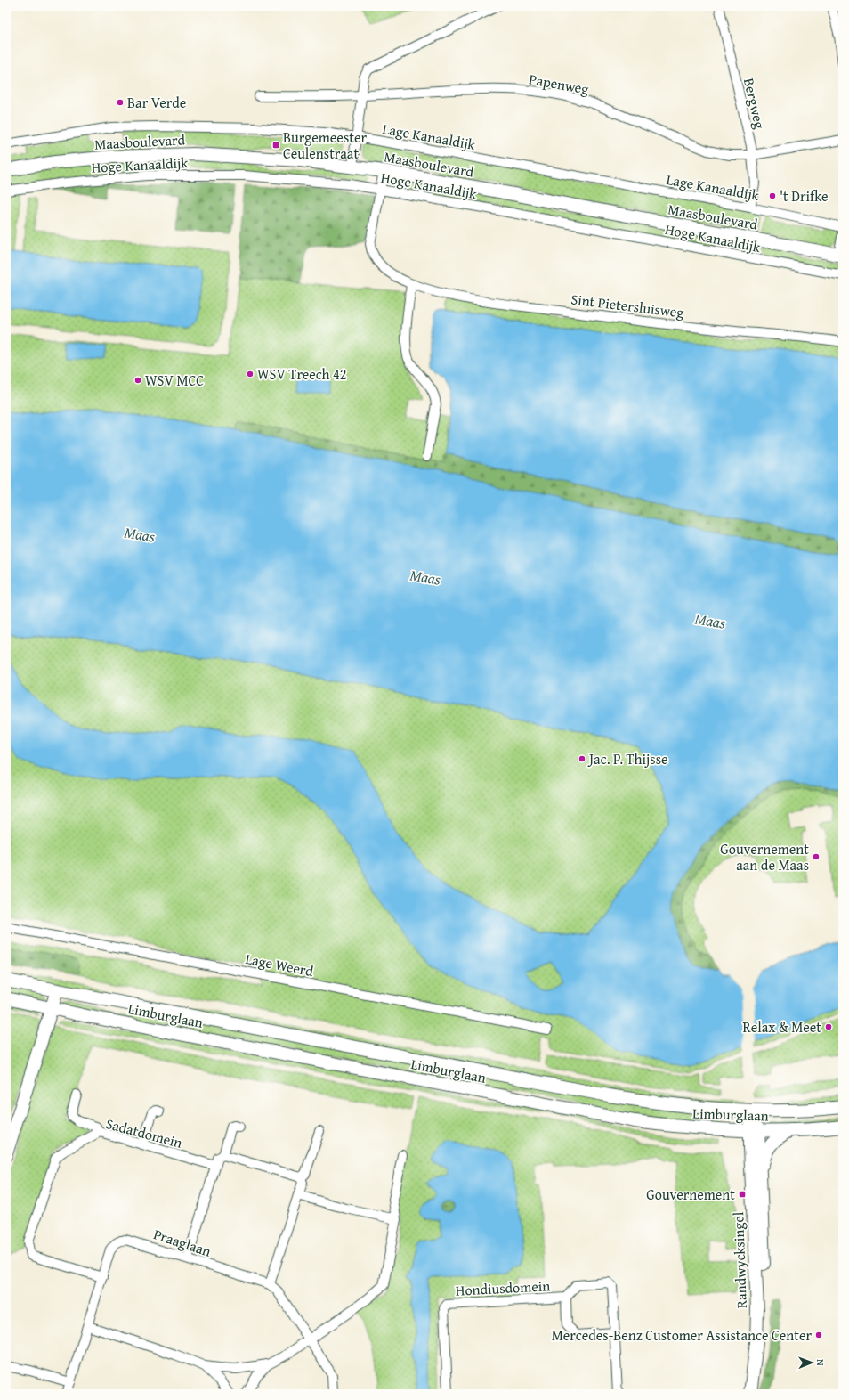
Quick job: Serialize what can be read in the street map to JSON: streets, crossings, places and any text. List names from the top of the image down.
{
  "streets": {
    "main road": ["Maasboulevard", "Limburglaan", "Randwycksingel"],
    "street": [
      "Papenweg",
      "Bergweg",
      "Lage Kanaaldijk",
      "Hoge Kanaaldijk",
      "Sint Pietersluisweg",
      "Lage Weerd",
      "Sadatdomein",
      "Praaglaan",
      "Hondiusdomein"
    ]
  },
  "crossings": [
    ["Papenweg", "Bergweg"],
    ["Bergweg", "Lage Kanaaldijk"],
    ["Maasboulevard", "Sint Pietersluisweg"],
    ["Hoge Kanaaldijk", "Sint Pietersluisweg"],
    ["Limburglaan", "Randwycksingel"],
    ["Sadatdomein", "Praaglaan"]
  ],
  "water": ["Maas"],
  "places": {
    "other": [
      "Bar Verde",
      "'t Drifke",
      "WSV Treech 42",
      "WSV MCC",
      "Jac. P. Thijsse",
      "Gouvernement aan de Maas",
      "Relax & Meet",
      "Mercedes-Benz Customer Assistance Center"
    ],
    "transit": ["Burgemeester Ceulenstraat", "Gouvernement"]
  },
  "north": "right"
}
